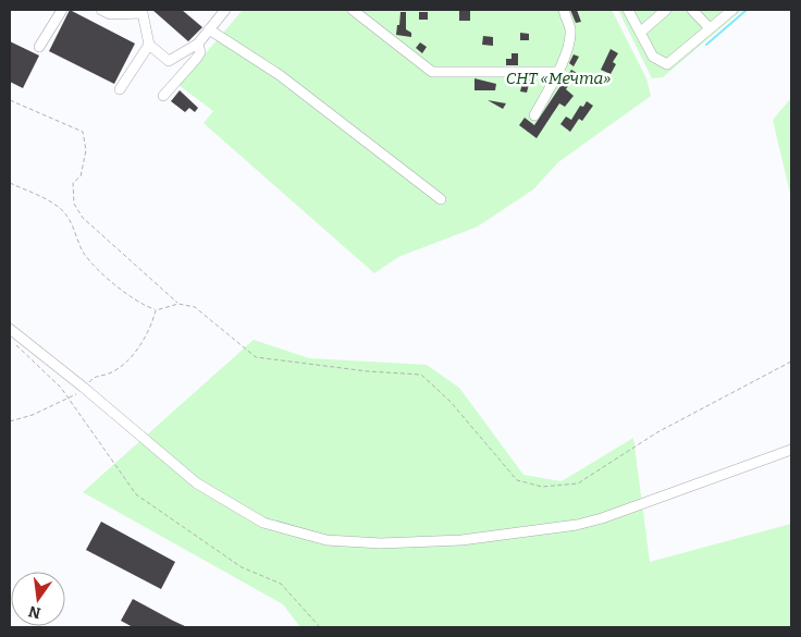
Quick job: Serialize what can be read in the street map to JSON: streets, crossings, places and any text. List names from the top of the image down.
{
  "parks": ["СНТ «Мечта»"],
  "north": "bottom"
}
